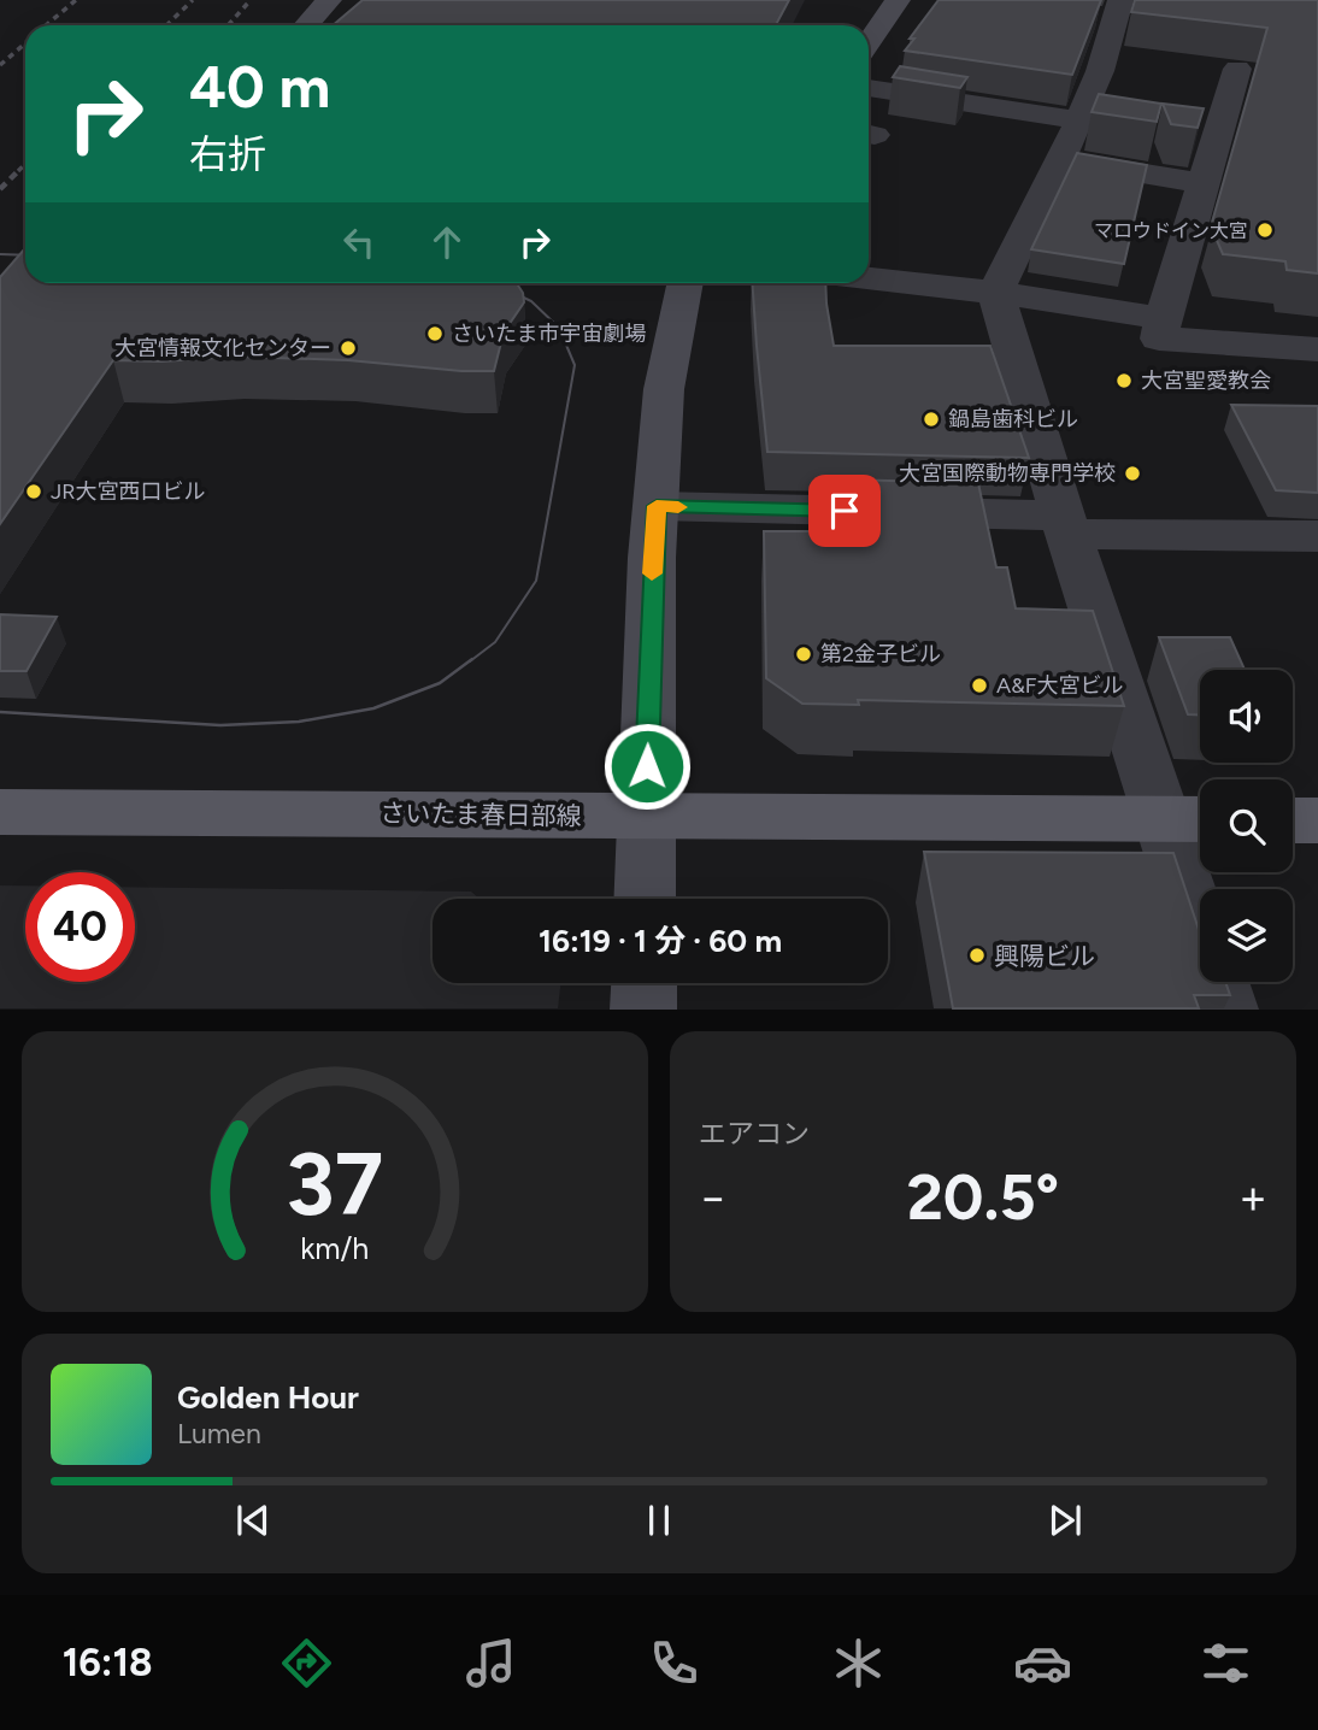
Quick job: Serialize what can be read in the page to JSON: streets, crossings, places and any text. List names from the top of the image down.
{
  "streets": {
    "main road": ["さいたま春日部線"]
  },
  "places": [
    "マロウドイン大宮",
    "さいたま市宇宙劇場",
    "大宮情報文化センター",
    "大宮聖愛教会",
    "鍋島歯科ビル",
    "大宮国際動物専門学校",
    "JR大宮西口ビル",
    "第2金子ビル",
    "A&F大宮ビル",
    "興陽ビル"
  ],
  "page": {
    "turn": ["40 m", "右折"],
    "limit": "40",
    "trip": "16:19 · 1 分 · 60 m",
    "tile": "エアコン",
    "heat": ["−", "20.5°", "+"],
    "song": ["Golden Hour", "Lumen"],
    "tabs": "16:18",
    "gauge": ["37", "km/h"]
  }
}
